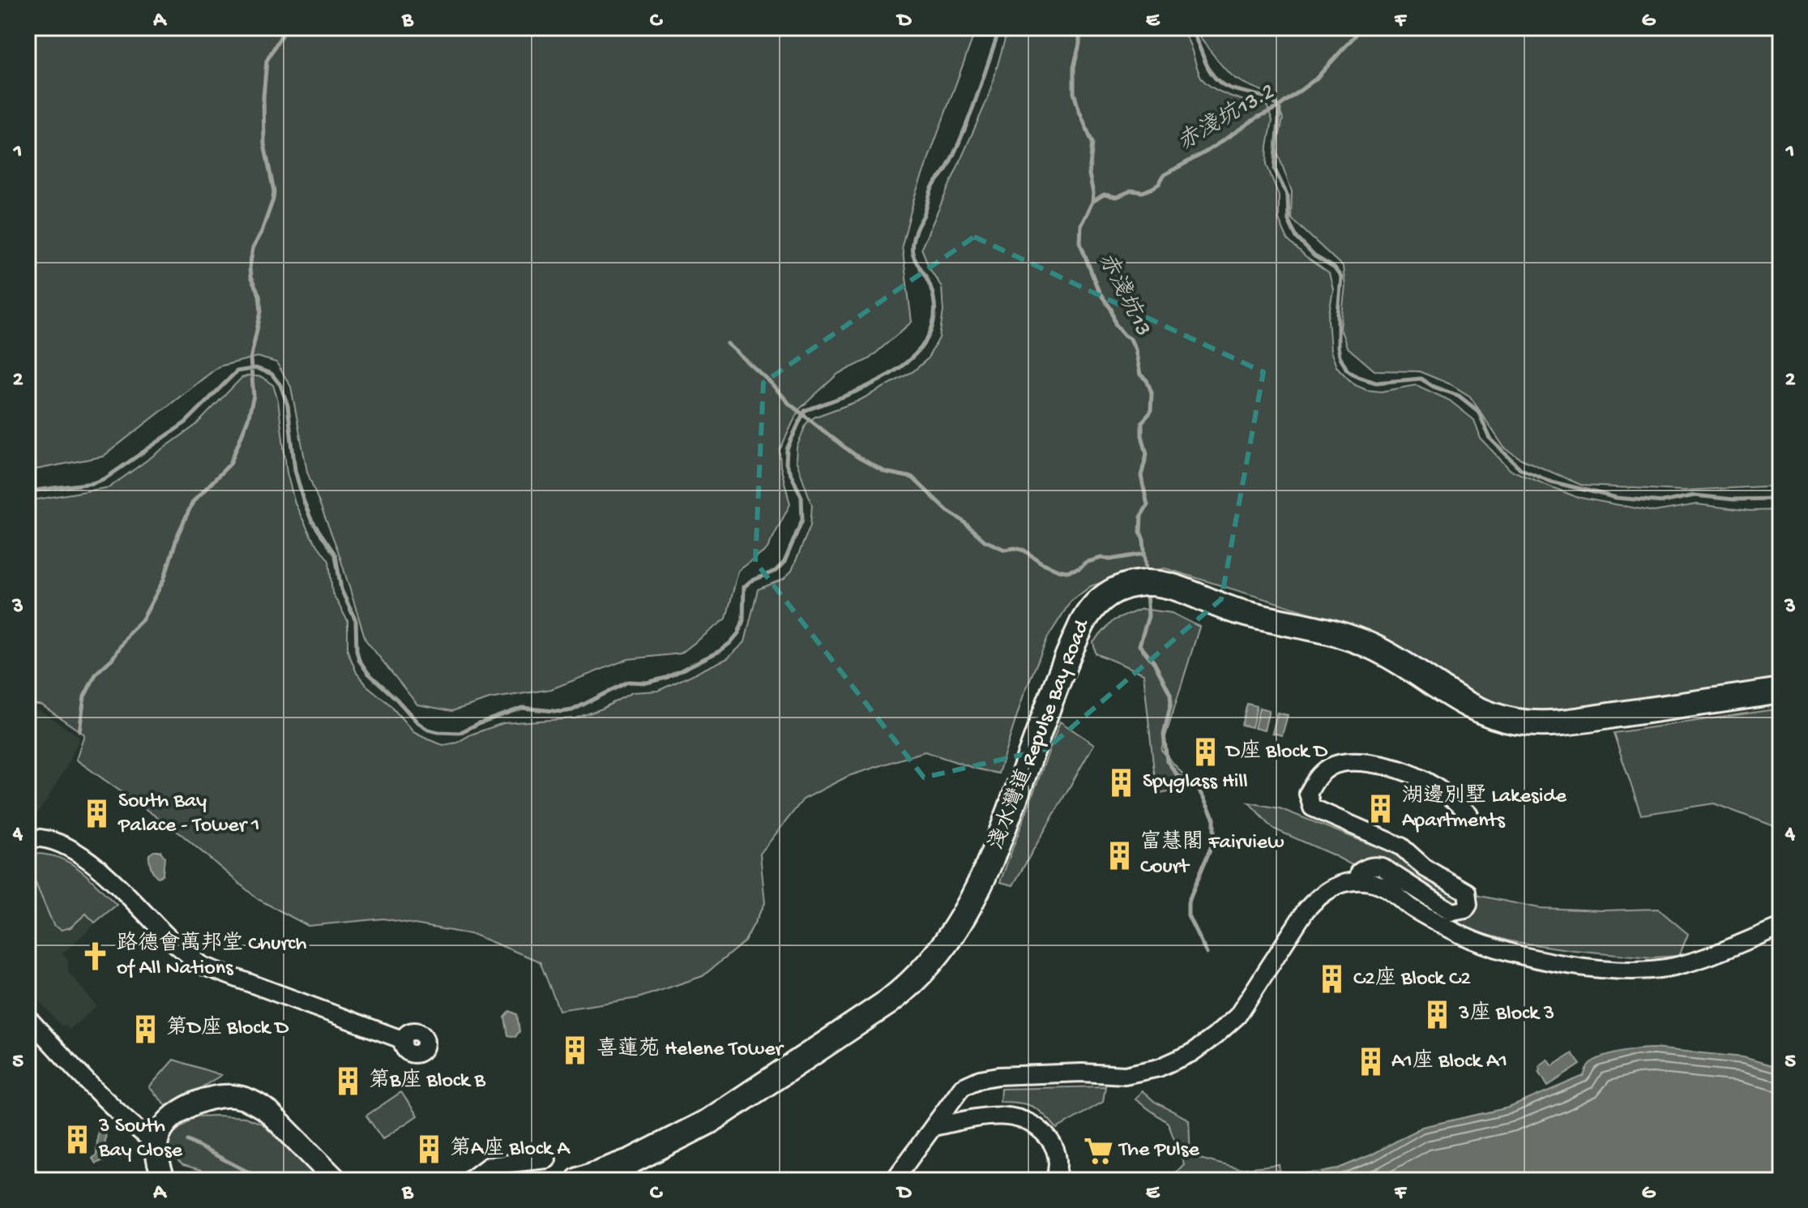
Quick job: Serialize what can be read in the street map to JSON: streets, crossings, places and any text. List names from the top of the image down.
{
  "streets": {
    "main road": ["淺水灣道 Repulse Bay Road"]
  },
  "water": ["赤淺坑13.2", "赤淺坑13"],
  "places": {
    "building": [
      "D座 Block D",
      "Spyglass Hill",
      "湖邊別墅 Lakeside Apartments",
      "South Bay Palace - Tower 1",
      "富慧閣 Fairview Court",
      "C2座 Block C2",
      "3座 Block 3",
      "第D座 Block D",
      "喜蓮苑 Helene Tower",
      "A1座 Block A1",
      "第B座 Block B",
      "3 South Bay Close",
      "第A座 Block A"
    ],
    "church": ["路德會萬邦堂 Church of All Nations"],
    "supermarket": ["The Pulse"]
  },
  "grid": {
    "columns": [
      "A",
      "B",
      "C",
      "D",
      "E",
      "F",
      "G"
    ],
    "rows": [
      "1",
      "2",
      "3",
      "4",
      "5"
    ]
  }
}
